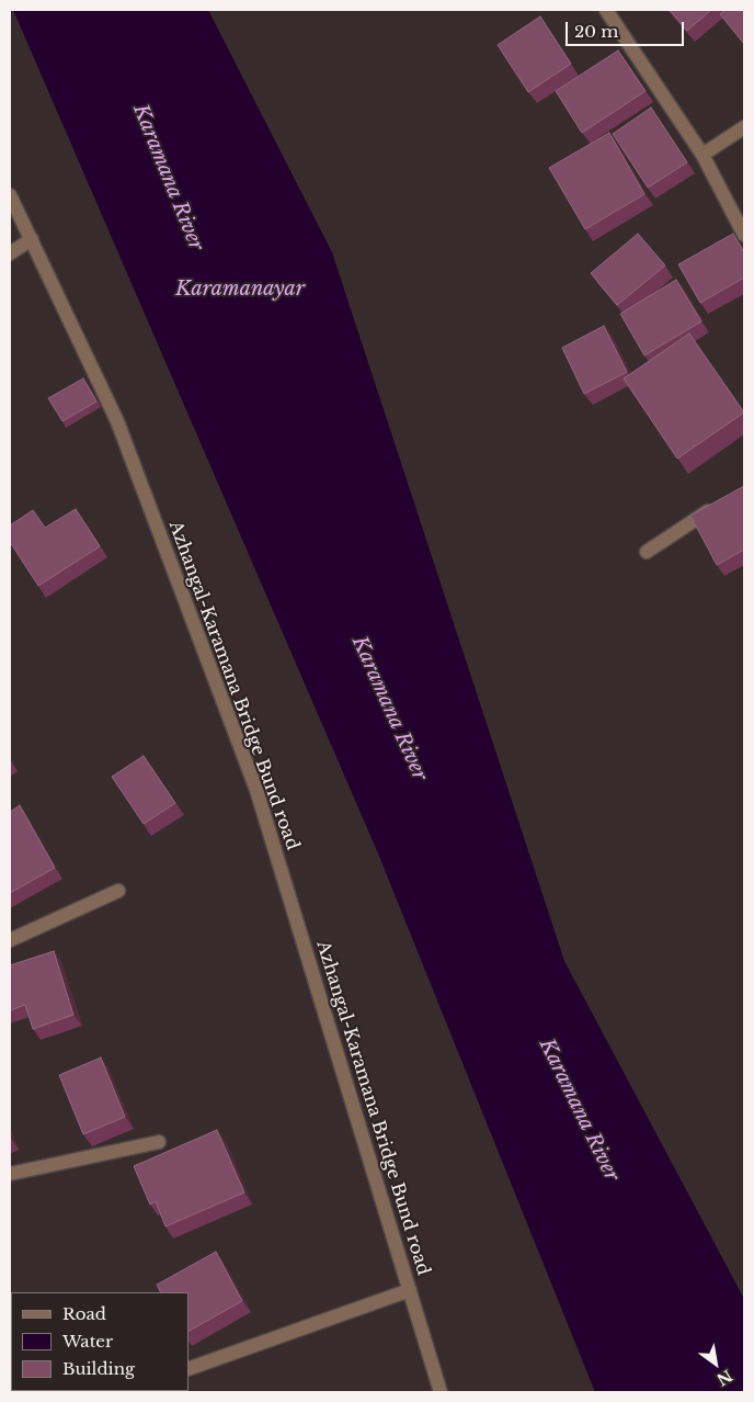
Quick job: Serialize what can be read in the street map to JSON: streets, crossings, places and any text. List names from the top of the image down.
{
  "streets": {
    "street": ["Azhangal-Karamana Bridge Bund road"]
  },
  "water": ["Karamana River", "Karamanayar"],
  "legend": ["Road", "Water", "Building"],
  "scale_bar": "20 m",
  "north": "bottom right"
}
